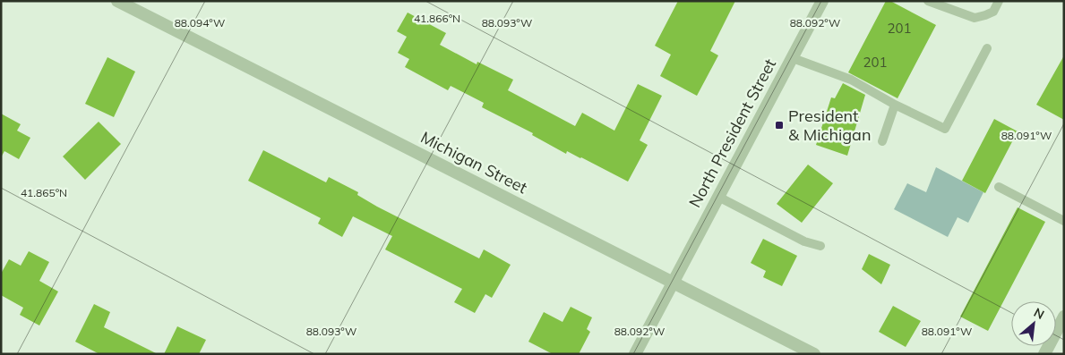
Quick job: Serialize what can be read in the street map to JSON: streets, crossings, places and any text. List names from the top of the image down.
{
  "streets": {
    "street": ["North President Street", "Michigan Street"]
  },
  "crossings": [
    ["North President Street", "Michigan Street"]
  ],
  "places": {
    "transit": ["President & Michigan"]
  },
  "house_numbers": ["201", "201"],
  "north": "top right",
  "coordinates": [
    "41.866°N",
    "88.094°W",
    "88.093°W",
    "88.092°W",
    "88.091°W",
    "41.865°N"
  ]
}
